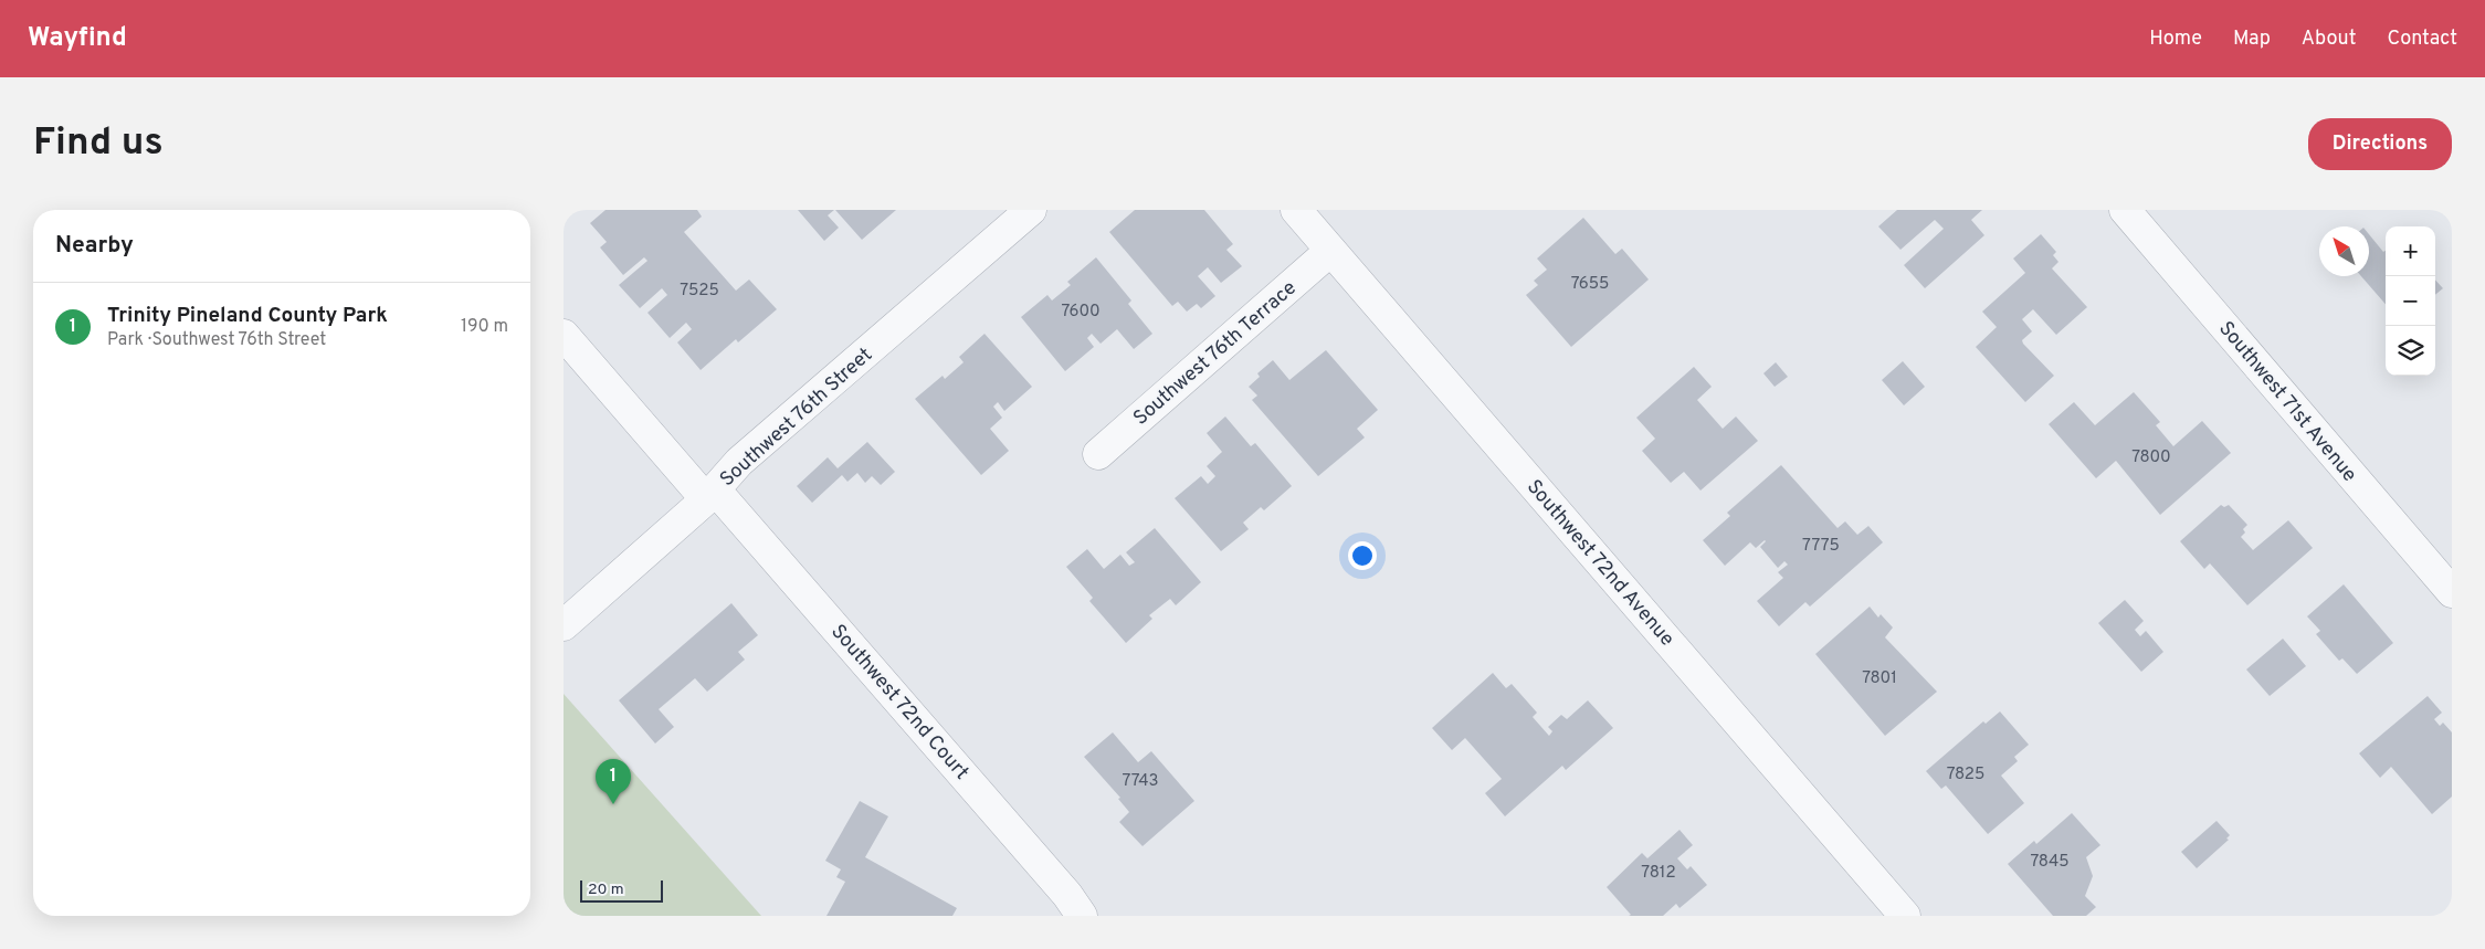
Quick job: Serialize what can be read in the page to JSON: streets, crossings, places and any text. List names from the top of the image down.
{
  "streets": {
    "street": [
      "Southwest 76th Terrace",
      "Southwest 71st Avenue",
      "Southwest 76th Street",
      "Southwest 72nd Avenue",
      "Southwest 72nd Court"
    ]
  },
  "crossings": [
    ["Southwest 76th Terrace", "Southwest 72nd Avenue"],
    ["Southwest 76th Street", "Southwest 72nd Court"]
  ],
  "house_numbers": [
    "7655",
    "7525",
    "7600",
    "7800",
    "7775",
    "7801",
    "7825",
    "7743",
    "7845",
    "7812"
  ],
  "scale_bar": "20 m",
  "north": "top left",
  "page": {
    "header": "Wayfind",
    "nav": [
      "Home",
      "Map",
      "About",
      "Contact"
    ],
    "buttons": "Directions",
    "title": "Find us",
    "heading": "Nearby",
    "map_buttons": ["+", "−"],
    "list": [
      {
        "mark": "1",
        "name": "Trinity Pineland County Park",
        "note": "Park · Southwest 76th Street",
        "value": "190 m"
      }
    ],
    "pins": "1",
    "scale": "20 m"
  }
}
